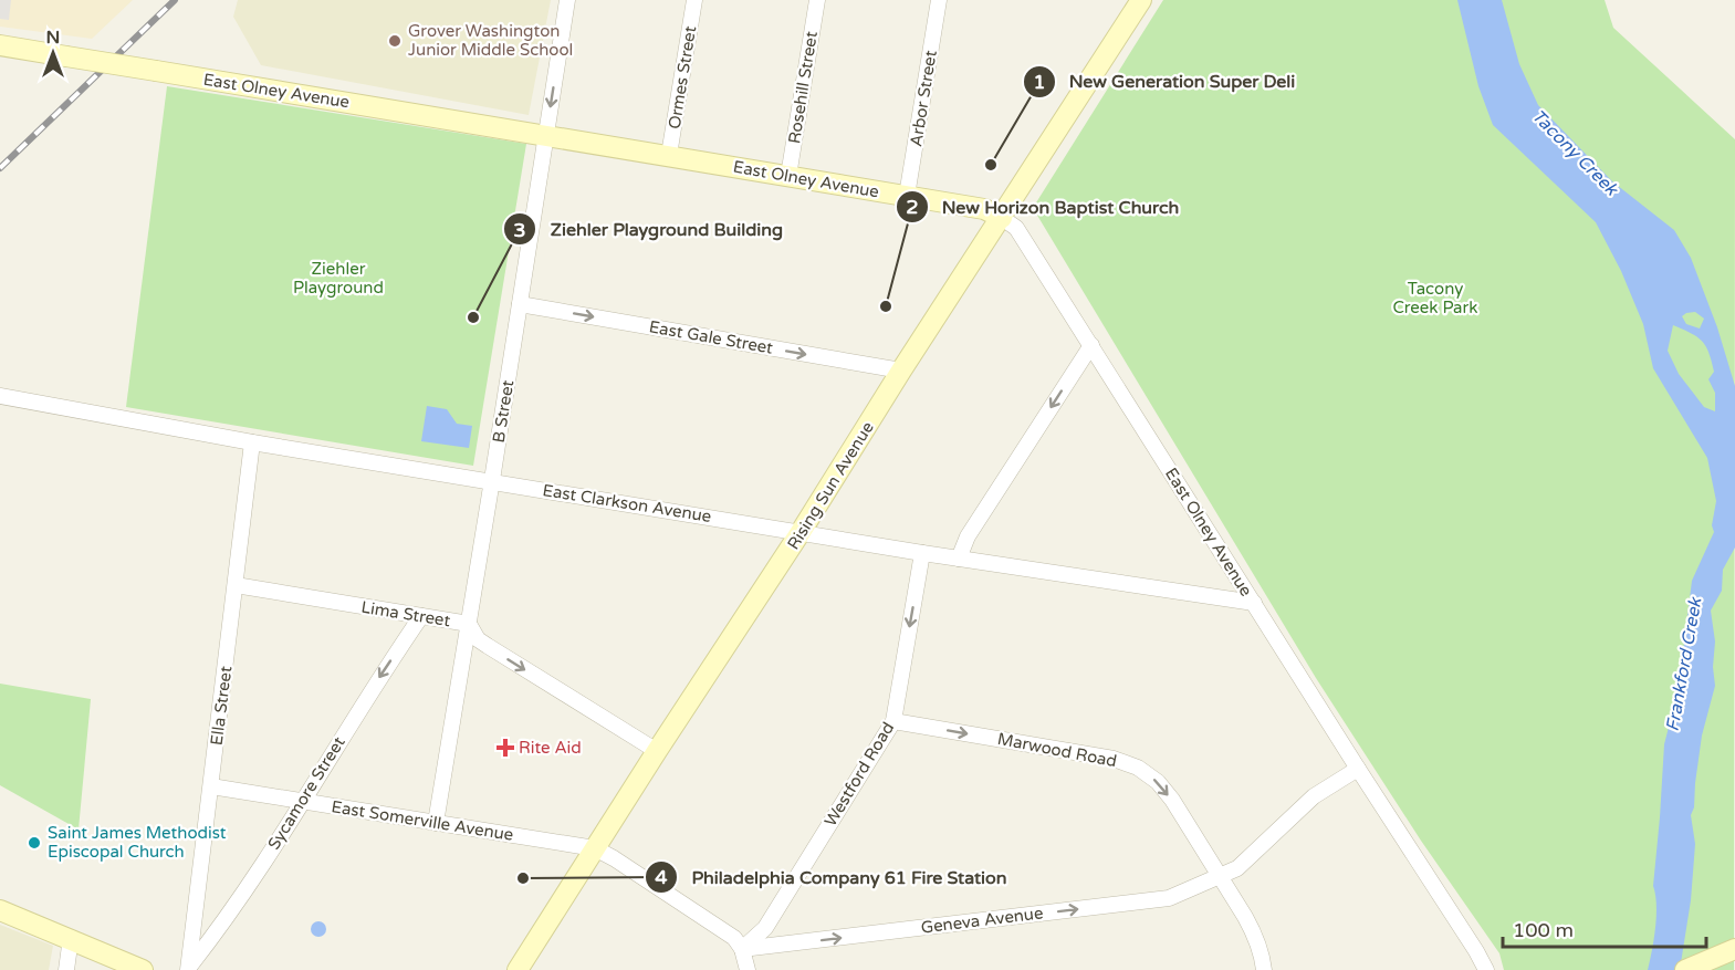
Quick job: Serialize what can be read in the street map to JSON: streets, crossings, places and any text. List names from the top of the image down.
{
  "streets": {
    "street": [
      "Ormes Street",
      "Rosehill Street",
      "East Olney Avenue",
      "Arbor Street",
      "East Gale Street",
      "B Street",
      "Rising Sun Avenue",
      "East Clarkson Avenue",
      "Lima Street",
      "Ella Street",
      "Marwood Road",
      "Westford Road",
      "Sycamore Street",
      "East Somerville Avenue",
      "Geneva Avenue"
    ]
  },
  "crossings": [
    ["Ormes Street", "East Olney Avenue"],
    ["Rosehill Street", "East Olney Avenue"],
    ["East Olney Avenue", "Arbor Street"],
    ["East Olney Avenue", "B Street"],
    ["East Olney Avenue", "Rising Sun Avenue"],
    ["East Olney Avenue", "East Clarkson Avenue"],
    ["East Olney Avenue", "Geneva Avenue"],
    ["East Gale Street", "B Street"],
    ["East Gale Street", "Rising Sun Avenue"],
    ["B Street", "East Clarkson Avenue"],
    ["B Street", "Lima Street"],
    ["B Street", "East Somerville Avenue"],
    ["Rising Sun Avenue", "East Clarkson Avenue"],
    ["Rising Sun Avenue", "Lima Street"],
    ["Rising Sun Avenue", "East Somerville Avenue"],
    ["East Clarkson Avenue", "Ella Street"],
    ["East Clarkson Avenue", "Westford Road"],
    ["Lima Street", "Ella Street"],
    ["Lima Street", "Sycamore Street"],
    ["Ella Street", "Sycamore Street"],
    ["Ella Street", "East Somerville Avenue"],
    ["Marwood Road", "Westford Road"],
    ["Marwood Road", "Geneva Avenue"],
    ["Westford Road", "Geneva Avenue"],
    ["Sycamore Street", "East Somerville Avenue"]
  ],
  "one_way": [
    "East Gale Street",
    "Lima Street",
    "Marwood Road",
    "Westford Road",
    "Sycamore Street",
    "Geneva Avenue"
  ],
  "water": ["Tacony Creek", "Frankford Creek"],
  "parks": ["Ziehler Playground", "Tacony Creek Park"],
  "places": {
    "other": [
      "Grover Washington Junior Middle School",
      "New Generation Super Deli",
      "New Horizon Baptist Church",
      "Ziehler Playground Building",
      "Saint James Methodist Episcopal Church",
      "Philadelphia Company 61 Fire Station"
    ],
    "health": ["Rite Aid"]
  },
  "scale_bar": "100 m",
  "north": "top"
}
